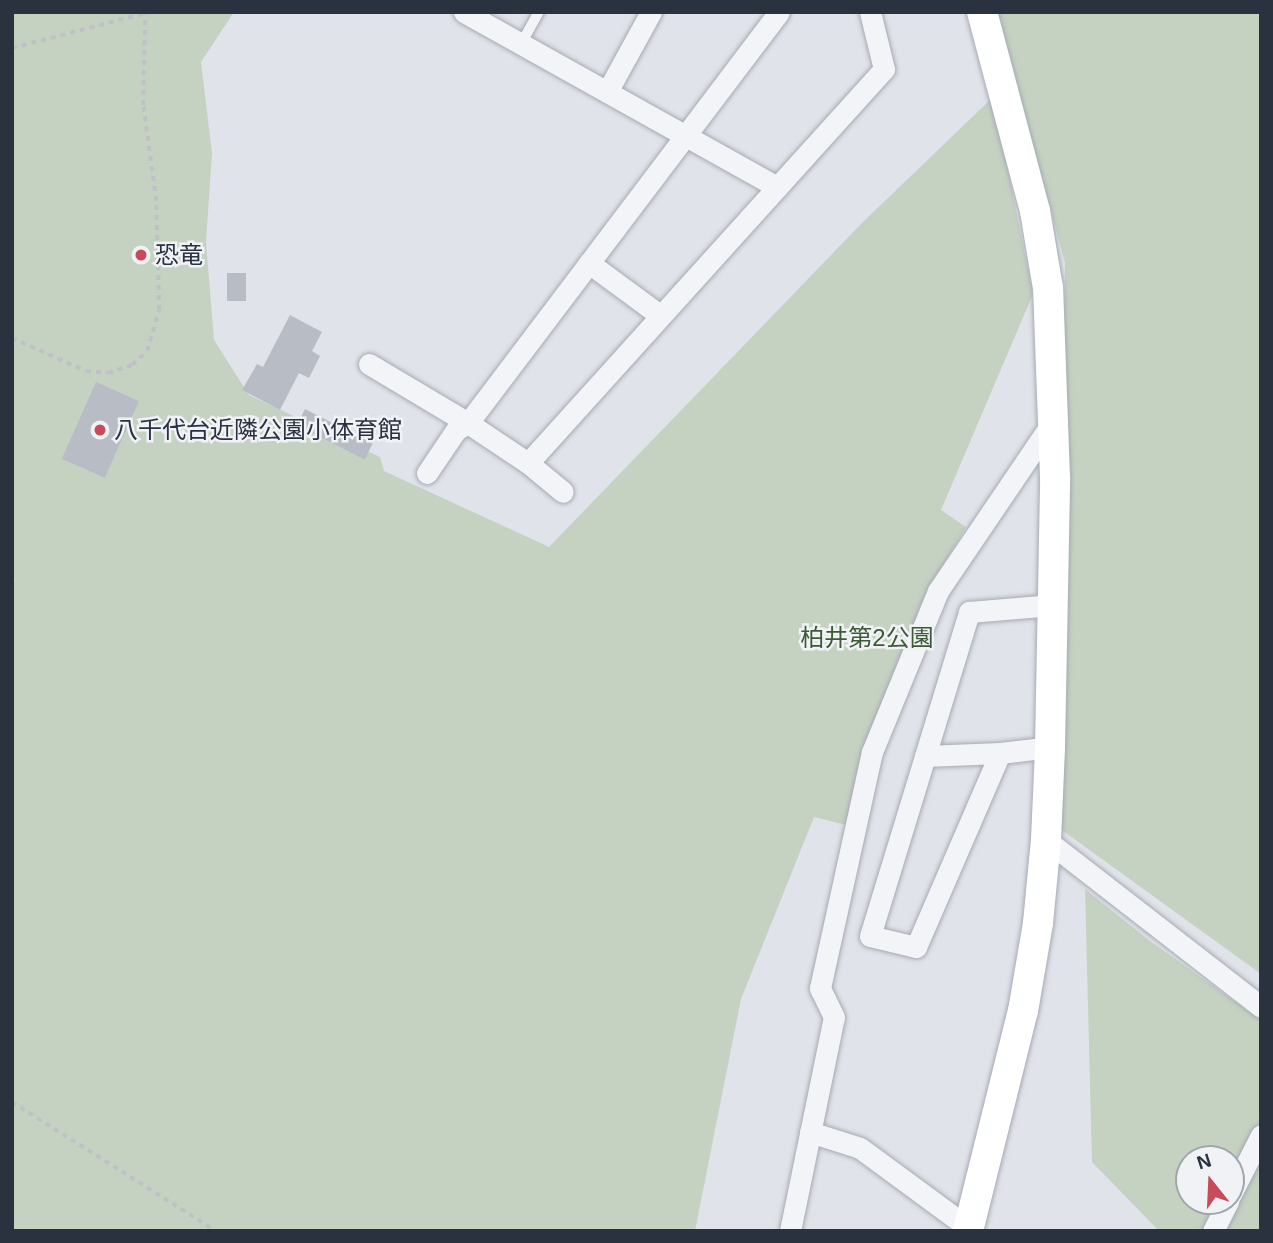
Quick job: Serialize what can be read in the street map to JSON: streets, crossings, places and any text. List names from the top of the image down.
{
  "parks": ["柏井第2公園"],
  "places": ["恐竜", "八千代台近隣公園小体育館"],
  "north": "top"
}
